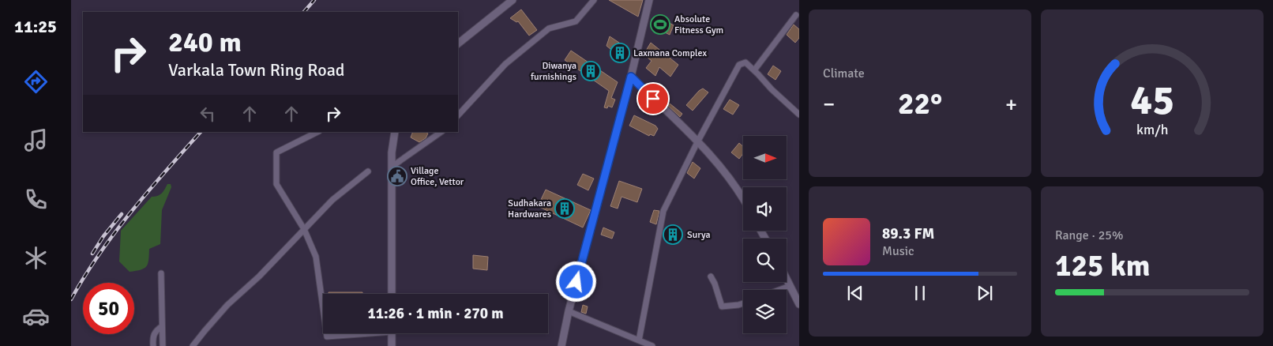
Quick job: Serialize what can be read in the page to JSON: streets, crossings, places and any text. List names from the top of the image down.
{
  "places": {
    "sports": ["Absolute Fitness Gym"],
    "building": [
      "Laxmana Complex",
      "Diwanya furnishings",
      "Sudhakara Hardwares",
      "Surya"
    ],
    "public building": ["Village Office, Vettor"]
  },
  "north": "right",
  "page": {
    "tabs": "11:25",
    "tile": [
      "Climate",
      ["Range · 25%", "125 km"]
    ],
    "turn": ["240 m", "Varkala Town Ring Road"],
    "heat": ["−", "22°", "+"],
    "song": ["89.3 FM", "Music"],
    "limit": "50",
    "trip": "11:26 · 1 min · 270 m",
    "gauge": ["45", "km/h"]
  }
}
